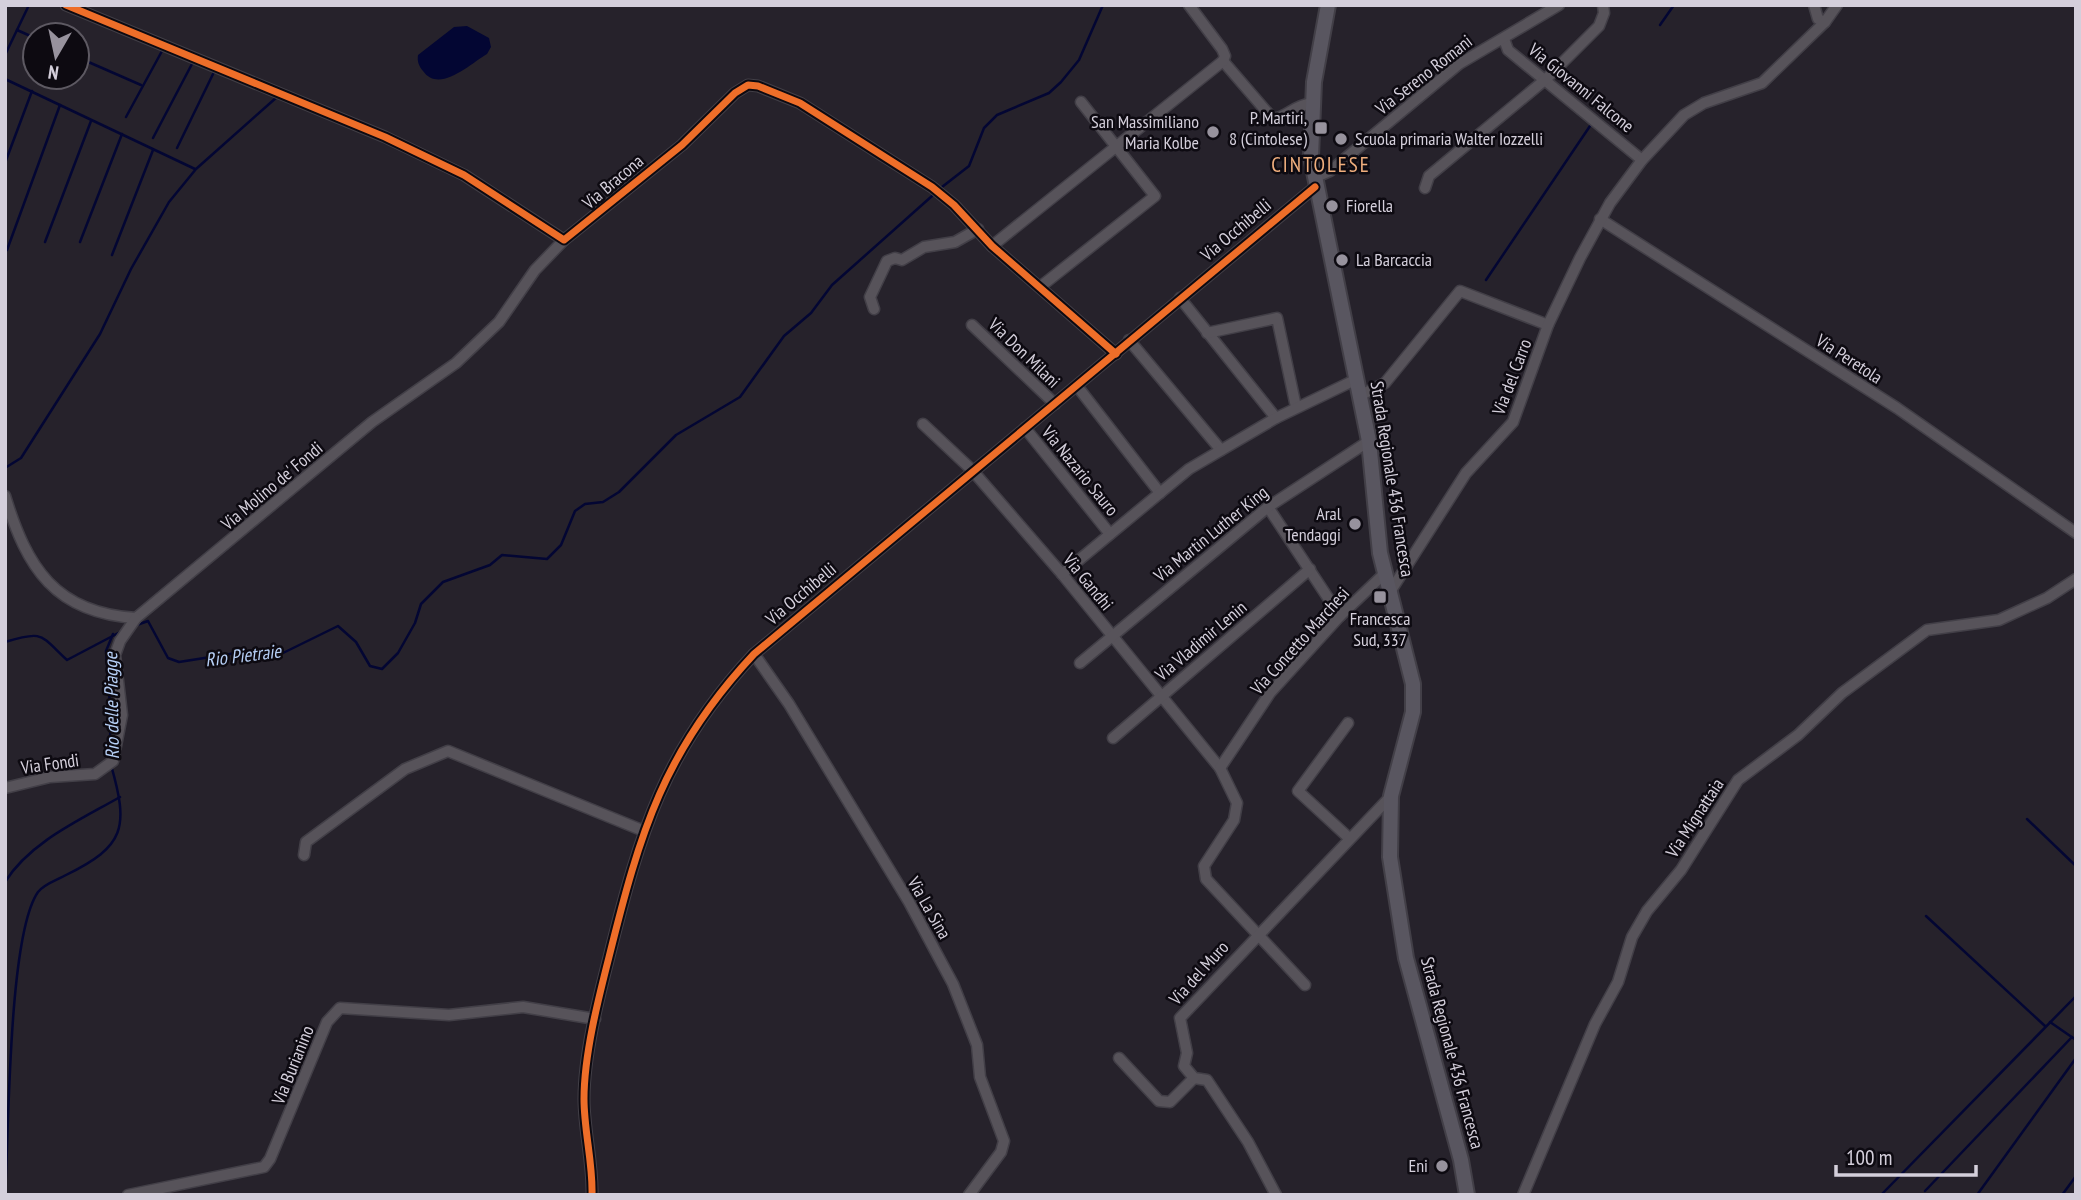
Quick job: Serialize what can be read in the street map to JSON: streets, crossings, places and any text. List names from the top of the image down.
{
  "streets": {
    "street": [
      "Via Sereno Romani",
      "Via Giovanni Falcone",
      "Via Bracona",
      "Via Occhibelli",
      "Via Don Milani",
      "Via Peretola",
      "Via del Carro",
      "Via Nazario Sauro",
      "Strada Regionale 436 Francesca",
      "Via Molino de' Fondi",
      "Via Martin Luther King",
      "Via Gandhi",
      "Via Vladimir Lenin",
      "Via Concetto Marchesi",
      "Via Fondi",
      "Via Mignattaia",
      "Via La Sina",
      "Via del Muro",
      "Via Burianino"
    ]
  },
  "crossings": [
    ["Via Sereno Romani", "Via Giovanni Falcone"],
    ["Via Sereno Romani", "Via Occhibelli"],
    ["Via Sereno Romani", "Strada Regionale 436 Francesca"],
    ["Via Giovanni Falcone", "Via del Carro"],
    ["Via Bracona", "Via Occhibelli"],
    ["Via Bracona", "Via Molino de' Fondi"],
    ["Via Occhibelli", "Via Don Milani"],
    ["Via Occhibelli", "Via Nazario Sauro"],
    ["Via Occhibelli", "Strada Regionale 436 Francesca"],
    ["Via Occhibelli", "Via Gandhi"],
    ["Via Occhibelli", "Via La Sina"],
    ["Via Occhibelli", "Via Burianino"],
    ["Via Peretola", "Via del Carro"],
    ["Via del Carro", "Strada Regionale 436 Francesca"],
    ["Strada Regionale 436 Francesca", "Via Martin Luther King"],
    ["Strada Regionale 436 Francesca", "Via Concetto Marchesi"],
    ["Strada Regionale 436 Francesca", "Via del Muro"],
    ["Via Molino de' Fondi", "Via Fondi"],
    ["Via Martin Luther King", "Via Gandhi"],
    ["Via Gandhi", "Via Vladimir Lenin"],
    ["Via Gandhi", "Via Concetto Marchesi"],
    ["Via Gandhi", "Via del Muro"]
  ],
  "districts": ["CINTOLESE"],
  "water": ["Rio Pietraie", "Rio delle Piagge"],
  "places": {
    "transit": ["P. Martiri, 8 (Cintolese)", "Francesca Sud, 337"],
    "other": [
      "San Massimiliano Maria Kolbe",
      "Scuola primaria Walter Iozzelli",
      "Fiorella",
      "La Barcaccia",
      "Aral Tendaggi",
      "Eni"
    ]
  },
  "scale_bar": "100 m",
  "north": "bottom"
}
